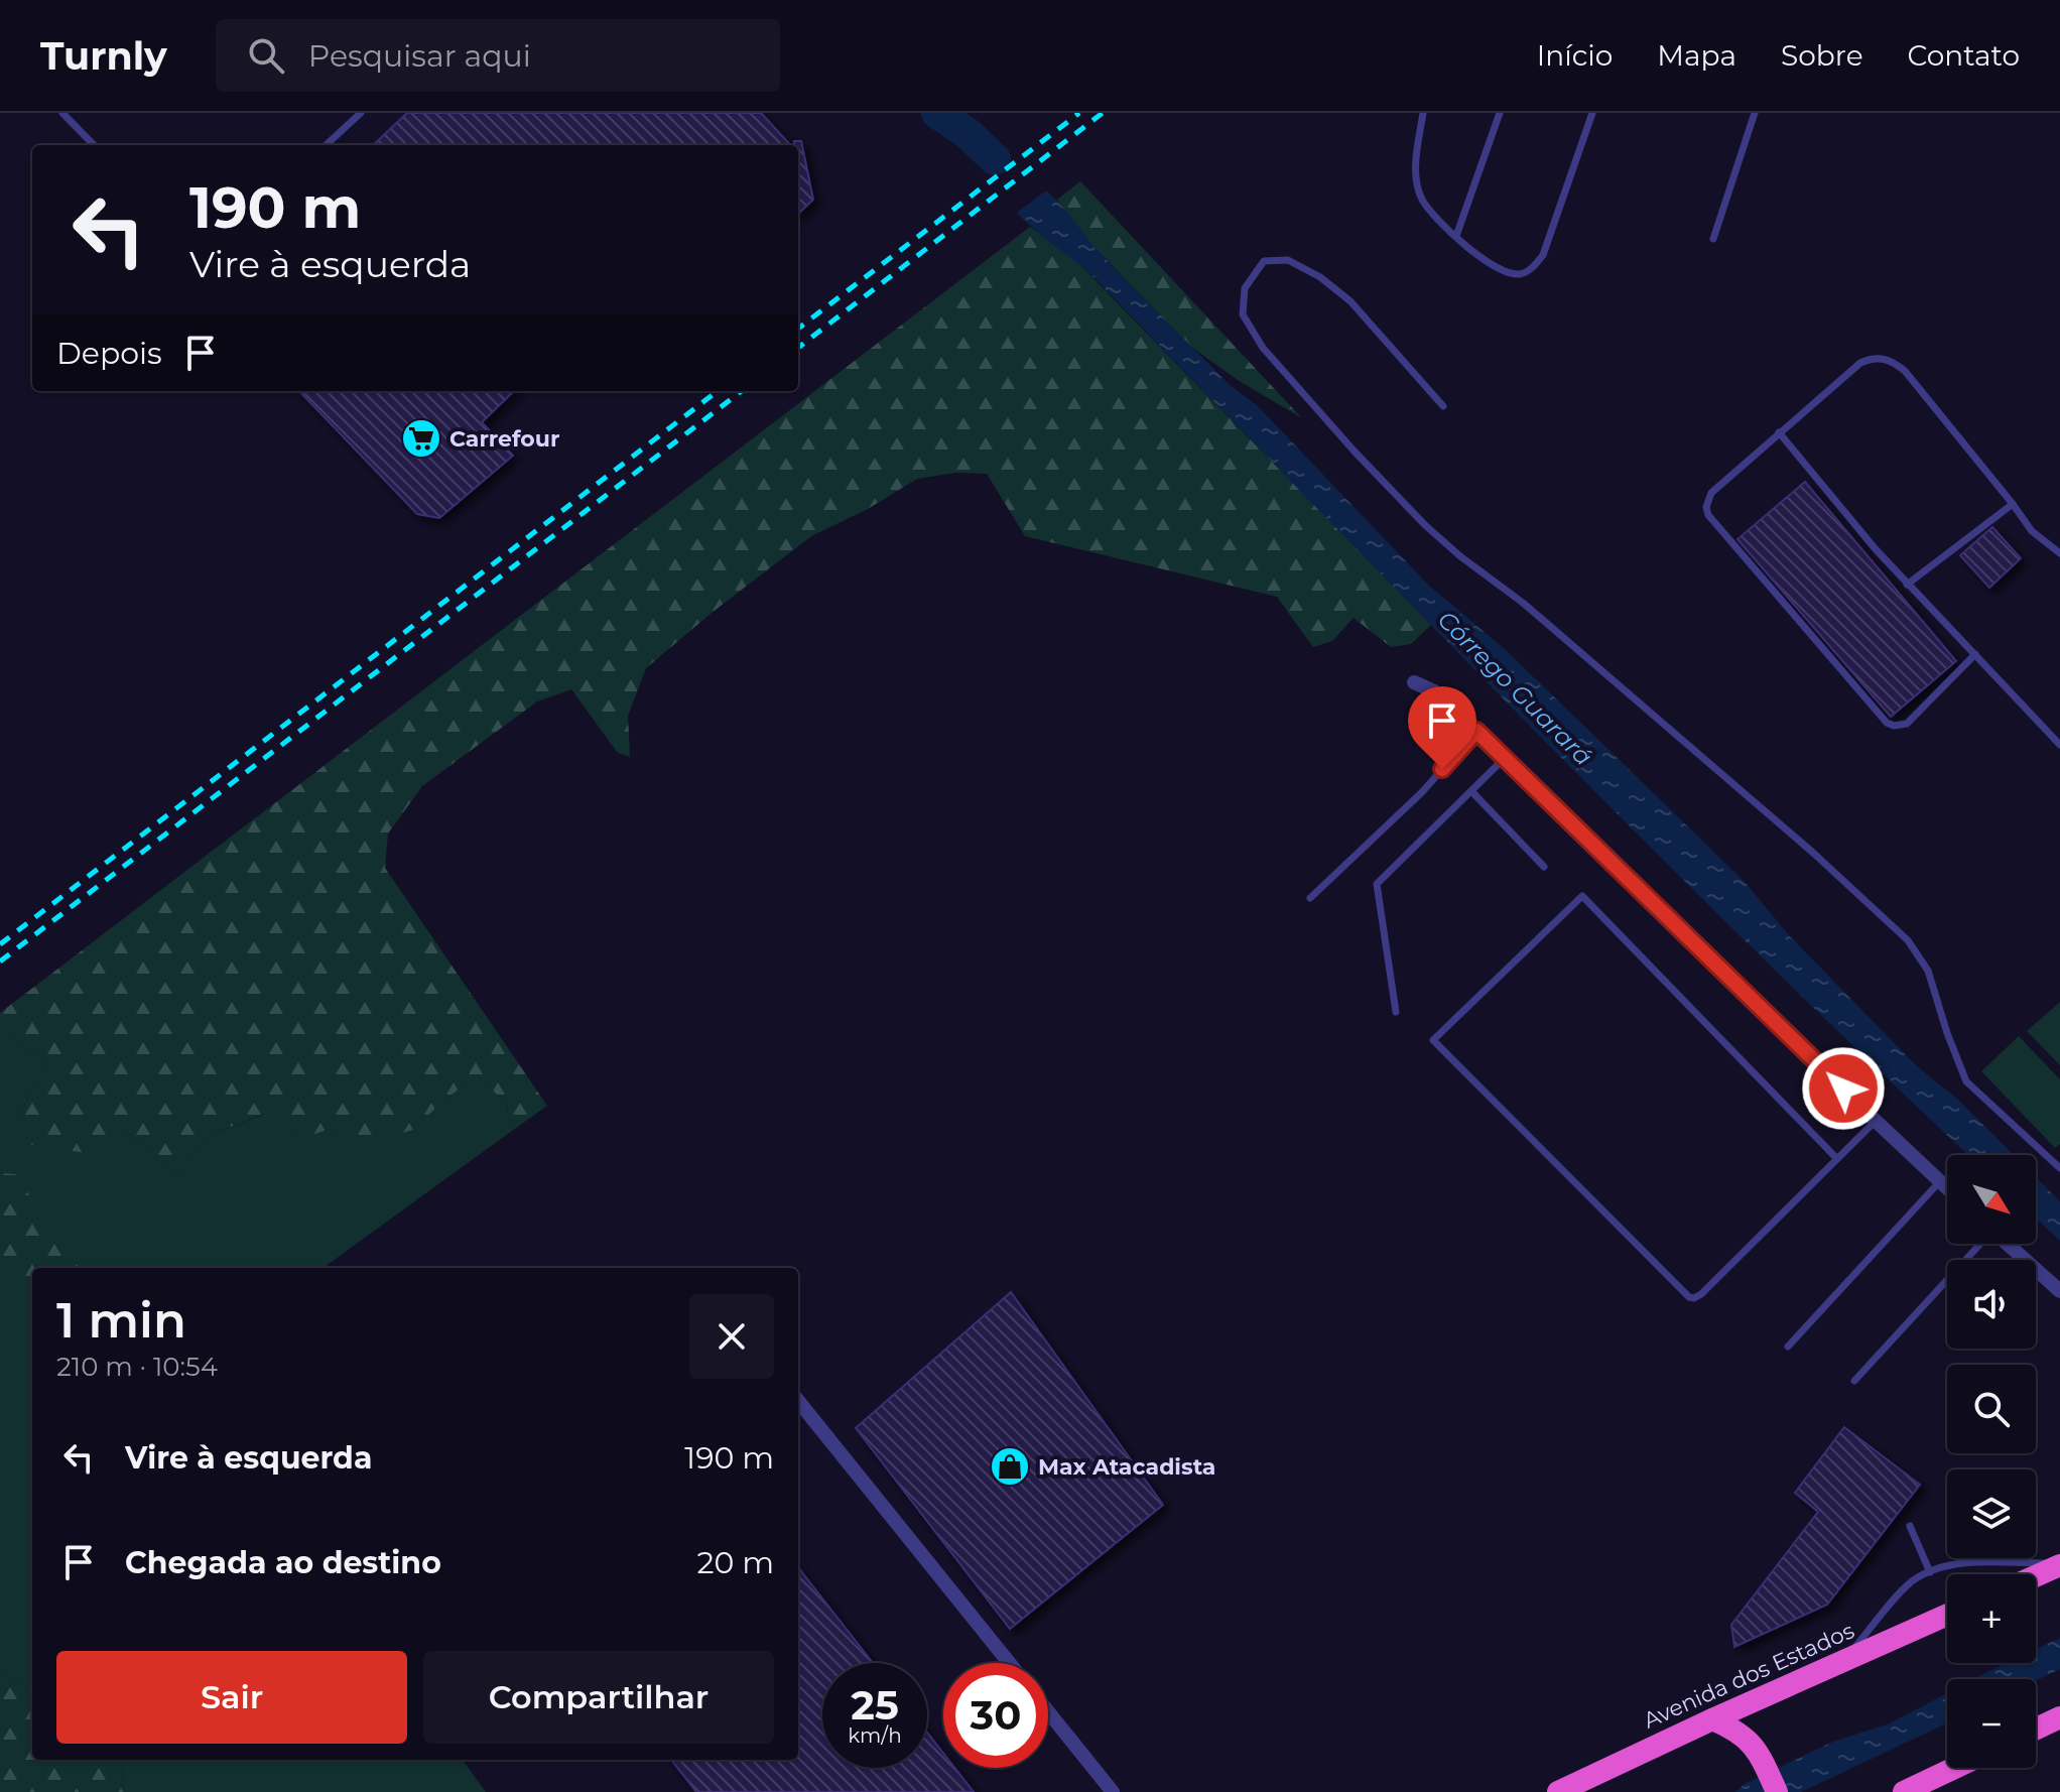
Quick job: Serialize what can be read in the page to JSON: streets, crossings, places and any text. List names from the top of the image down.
{
  "streets": {
    "highway": ["Avenida dos Estados"]
  },
  "water": ["Córrego Guarará"],
  "places": {
    "supermarket": ["Carrefour"],
    "shop": ["Max Atacadista"]
  },
  "north": "bottom right",
  "page": {
    "header": "Turnly",
    "search": "Pesquisar aqui",
    "nav": [
      "Início",
      "Mapa",
      "Sobre",
      "Contato"
    ],
    "turn": ["190 m", "Vire à esquerda"],
    "then": "Depois",
    "map_buttons": ["+", "−"],
    "heading": ["1 min", "210 m · 10:54"],
    "list": [
      {
        "name": "Vire à esquerda",
        "value": "190 m"
      },
      {
        "name": "Chegada ao destino",
        "value": "20 m"
      }
    ],
    "buttons": ["Sair", "Compartilhar"],
    "speed": "25 km/h",
    "limit": "30"
  }
}
